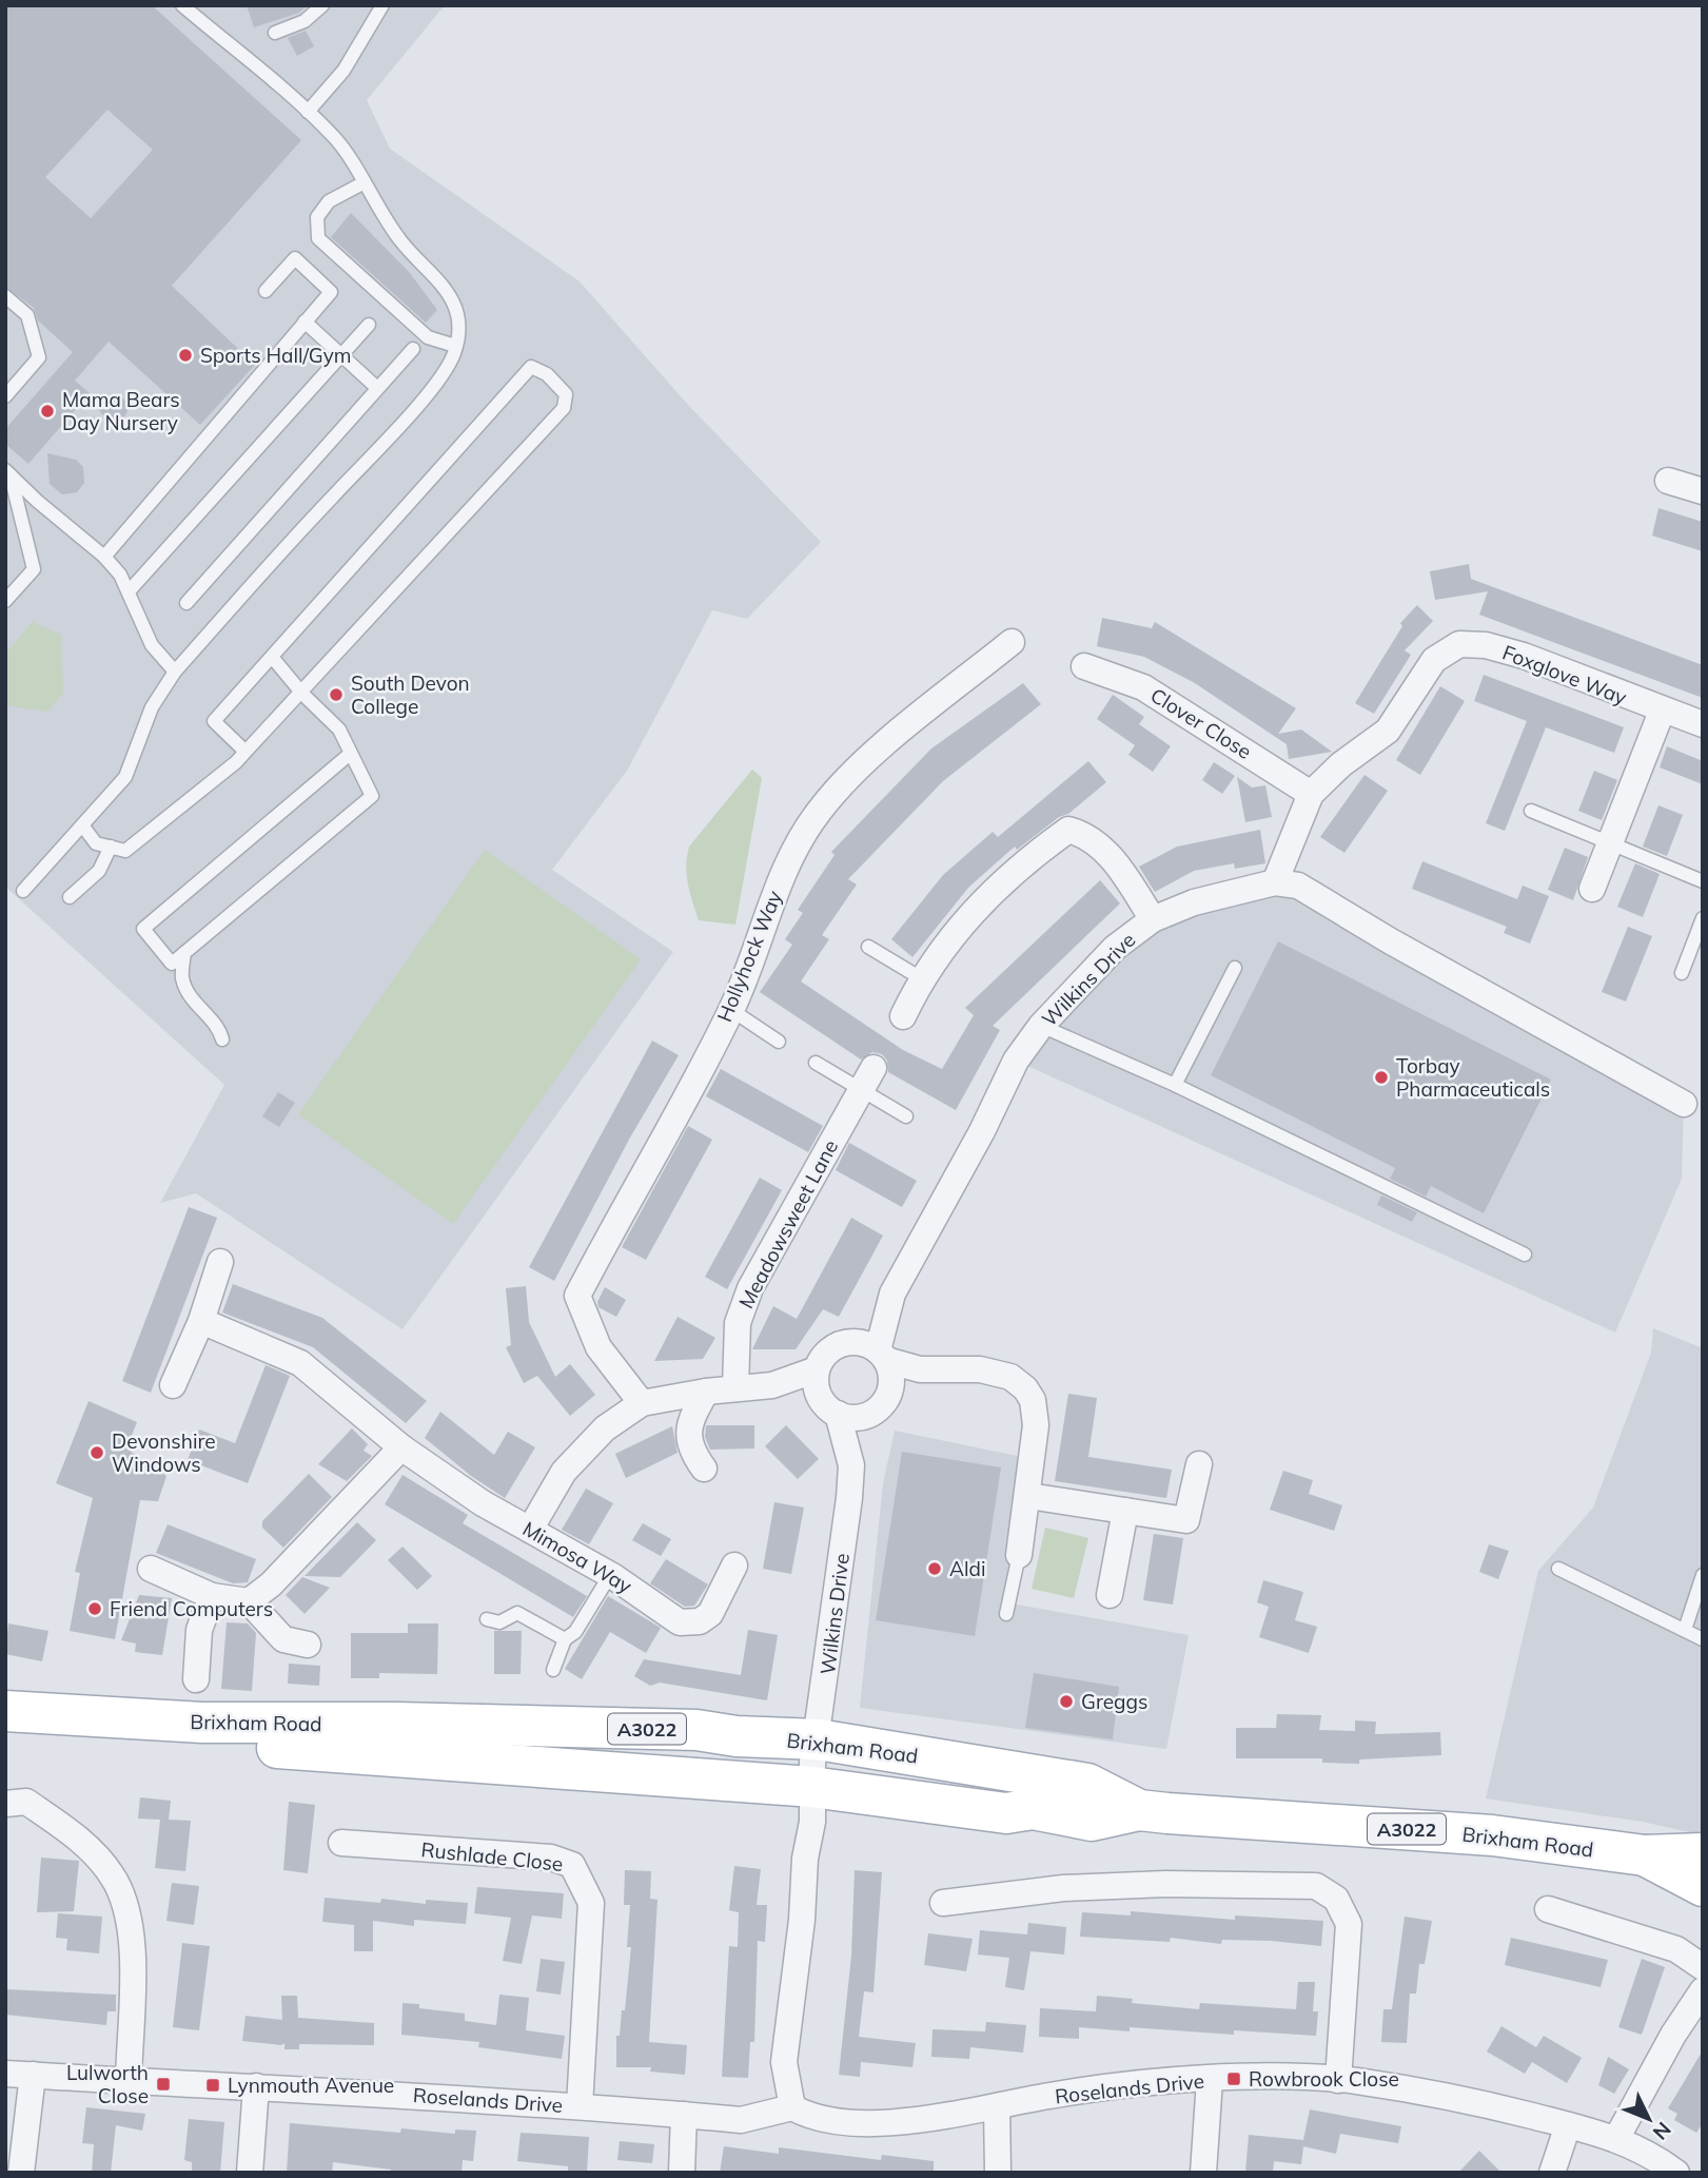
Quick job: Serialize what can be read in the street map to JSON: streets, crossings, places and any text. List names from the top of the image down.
{
  "streets": {
    "main road": ["Brixham Road", "A3022"],
    "street": [
      "Foxglove Way",
      "Clover Close",
      "Hollyhock Way",
      "Wilkins Drive",
      "Meadowsweet Lane",
      "Mimosa Way",
      "Rushlade Close",
      "Roselands Drive"
    ]
  },
  "crossings": [
    ["Foxglove Way", "Clover Close"],
    ["Wilkins Drive", "Brixham Road"],
    ["Rushlade Close", "Roselands Drive"]
  ],
  "places": {
    "other": [
      "Sports Hall/Gym",
      "Mama Bears Day Nursery",
      "South Devon College",
      "Torbay Pharmaceuticals",
      "Devonshire Windows",
      "Aldi",
      "Friend Computers",
      "Greggs"
    ],
    "transit": ["Rowbrook Close", "Lulworth Close", "Lynmouth Avenue"]
  },
  "north": "bottom right"
}
